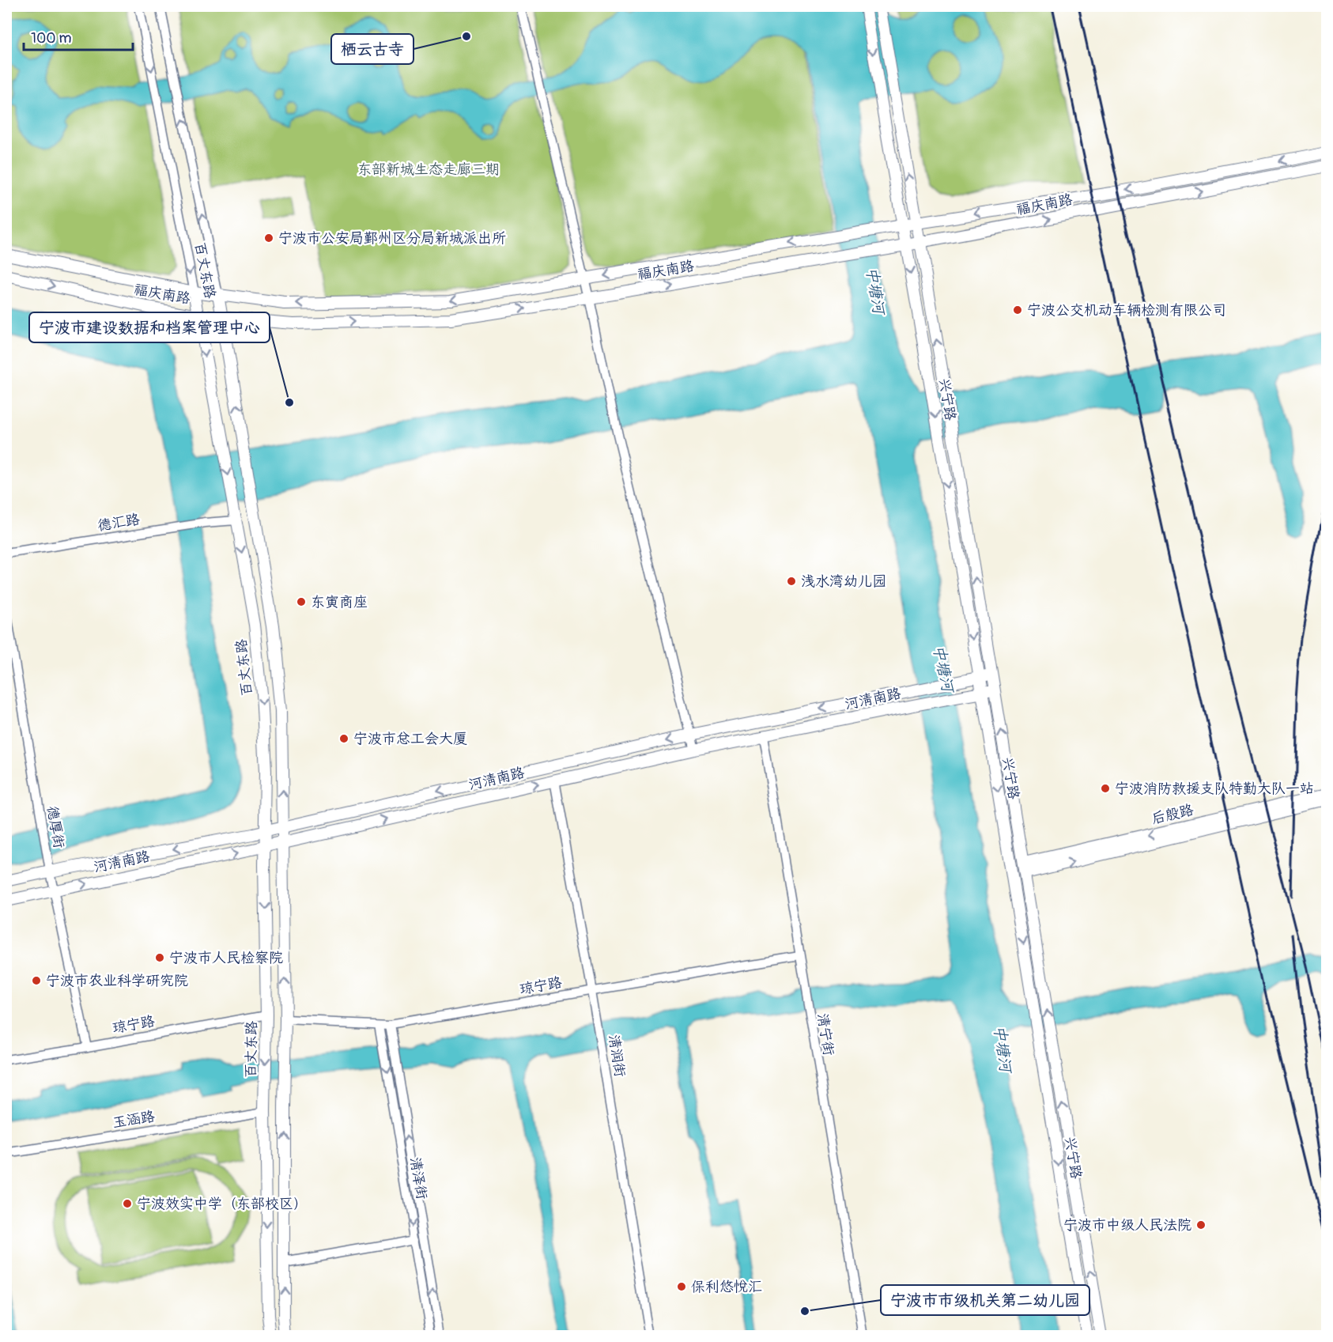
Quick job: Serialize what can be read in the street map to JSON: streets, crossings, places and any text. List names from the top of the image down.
{
  "streets": {
    "main road": [
      "福庆南路",
      "百丈东路",
      "兴宁路",
      "河清南路",
      "后殷路"
    ],
    "street": [
      "德汇路",
      "德厚街",
      "琼宁路",
      "清宁街",
      "清润街",
      "玉涵路",
      "清泽街"
    ]
  },
  "crossings": [
    ["福庆南路", "百丈东路"],
    ["福庆南路", "兴宁路"],
    ["百丈东路", "德汇路"],
    ["百丈东路", "河清南路"],
    ["百丈东路", "琼宁路"],
    ["百丈东路", "玉涵路"],
    ["兴宁路", "河清南路"],
    ["河清南路", "德厚街"],
    ["河清南路", "清宁街"],
    ["河清南路", "清润街"],
    ["德厚街", "琼宁路"],
    ["琼宁路", "清宁街"],
    ["琼宁路", "清润街"],
    ["琼宁路", "清泽街"]
  ],
  "water": ["中塘河"],
  "parks": ["东部新城生态走廊三期"],
  "places": [
    "栖云古寺",
    "宁波市公安局鄞州区分局新城派出所",
    "宁波公交机动车辆检测有限公司",
    "宁波市建设数据和档案管理中心",
    "浅水湾幼儿园",
    "东寅商座",
    "宁波市总工会大厦",
    "宁波消防救援支队特勤大队一站",
    "宁波市人民检察院",
    "宁波市农业科学研究院",
    "宁波效实中学（东部校区）",
    "宁波市中级人民法院",
    "保利悠悦汇",
    "宁波市市级机关第二幼儿园"
  ],
  "scale_bar": "100 m"
}
